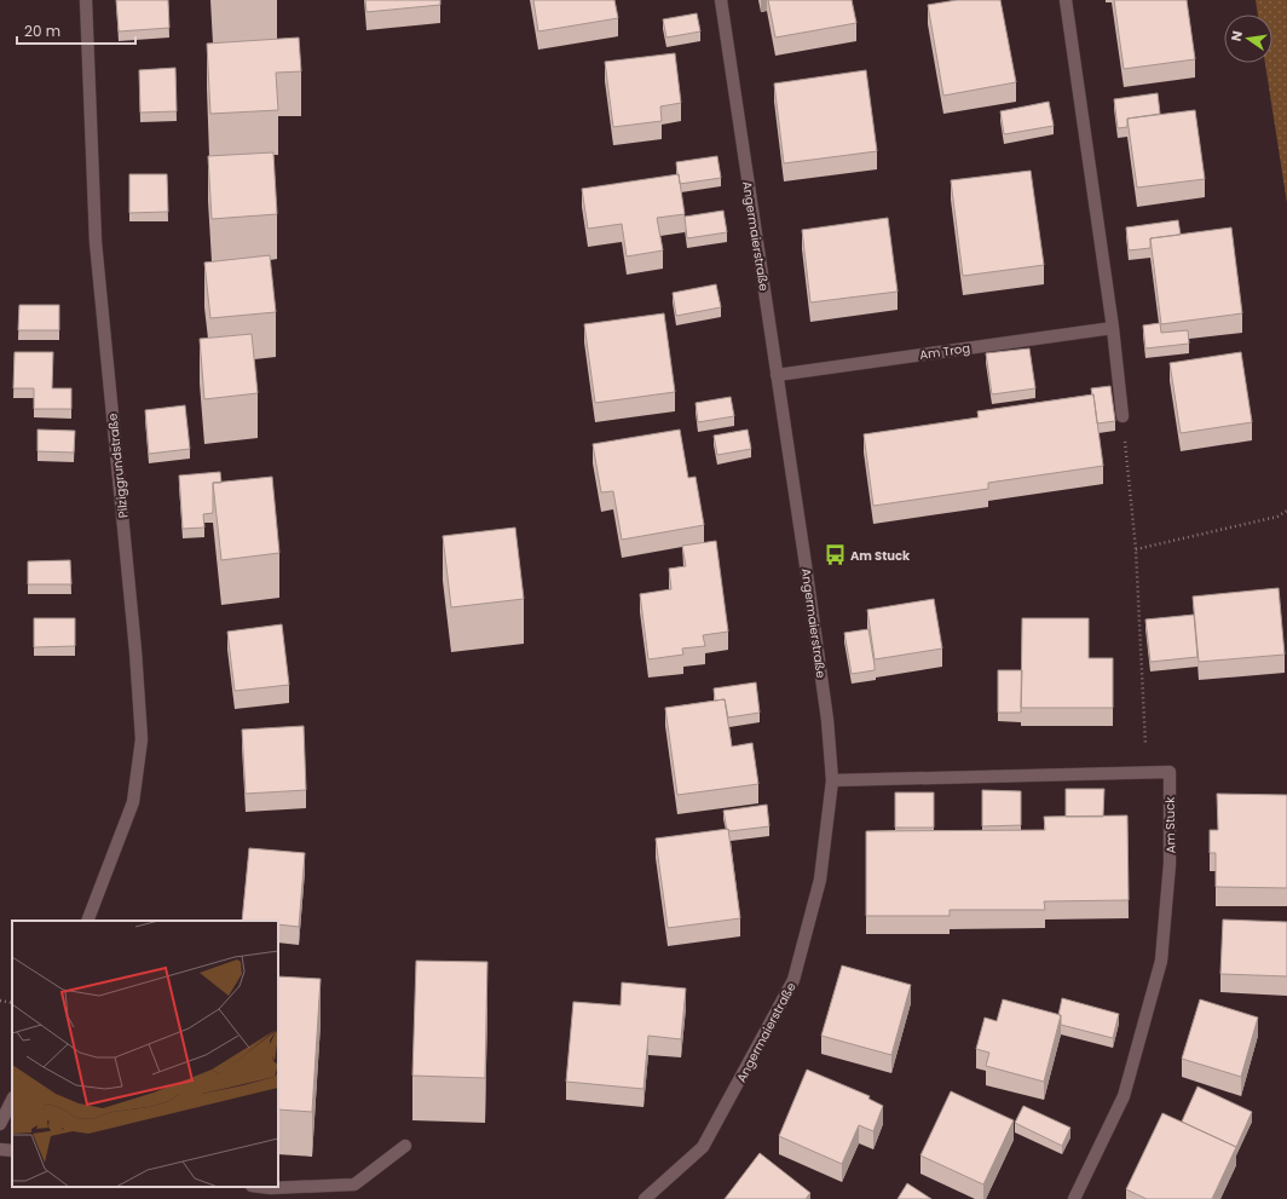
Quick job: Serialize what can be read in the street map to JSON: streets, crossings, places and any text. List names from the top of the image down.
{
  "streets": {
    "street": [
      "Angermaierstraße",
      "Am Trog",
      "Pilziggrundstraße",
      "Am Stuck"
    ]
  },
  "crossings": [
    ["Angermaierstraße", "Am Trog"],
    ["Angermaierstraße", "Am Stuck"]
  ],
  "places": {
    "bus stop": ["Am Stuck"]
  },
  "scale_bar": "20 m",
  "north": "left"
}
